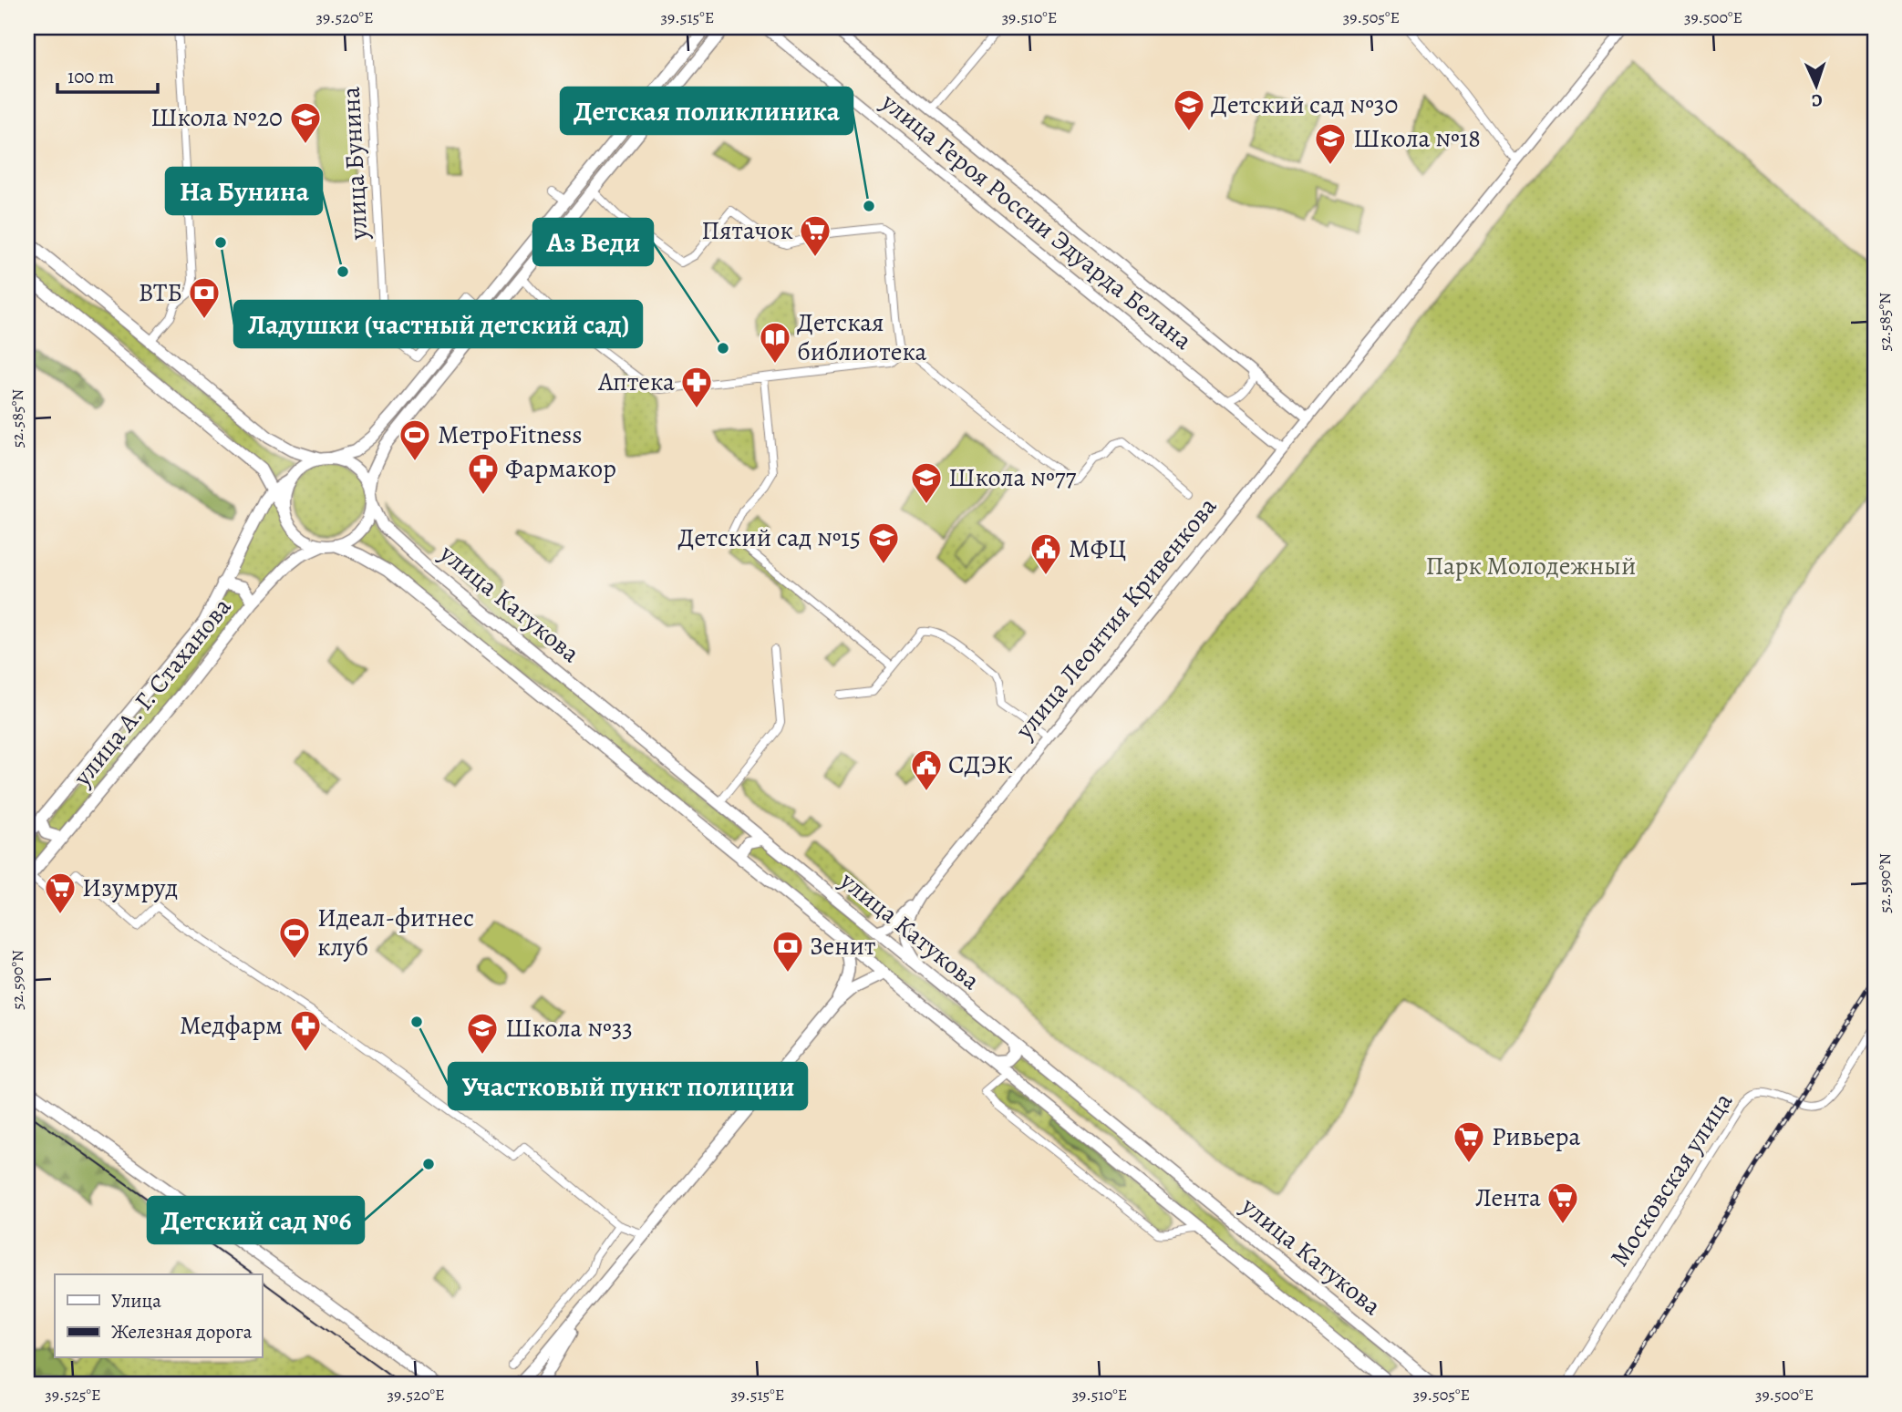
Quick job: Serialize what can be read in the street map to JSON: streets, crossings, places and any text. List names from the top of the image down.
{
  "streets": {
    "main road": ["улица Катукова", "улица А. Г. Стаханова"],
    "street": [
      "улица Бунина",
      "улица Героя России Эдуарда Белана",
      "улица Леонтия Кривенкова",
      "Московская улица"
    ]
  },
  "crossings": [
    ["улица Героя России Эдуарда Белана", "улица Леонтия Кривенкова"],
    ["улица Катукова", "улица Леонтия Кривенкова"],
    ["улица Катукова", "улица А. Г. Стаханова"]
  ],
  "parks": ["Парк Молодежный"],
  "places": {
    "school or university": [
      "Детский сад №30",
      "Школа №20",
      "Школа №18",
      "Школа №77",
      "Детский сад №15",
      "Школа №33"
    ],
    "other": [
      "Детская поликлиника",
      "Ладушки (частный детский сад)",
      "На Бунина",
      "Аз Веди",
      "Участковый пункт полиции",
      "Детский сад №6"
    ],
    "supermarket": [
      "Пятачок",
      "Изумруд",
      "Ривьера",
      "Лента"
    ],
    "bank": ["ВТБ", "Зенит"],
    "library": ["Детская библиотека"],
    "pharmacy": ["Аптека", "Фармакор", "Медфарм"],
    "sports": ["МетроFitness", "Идеал-фитнес клуб"],
    "public building": ["МФЦ", "СДЭК"]
  },
  "legend": ["Улица", "Железная дорога"],
  "scale_bar": "100 m",
  "north": "bottom",
  "coordinates": [
    "39.520°E",
    "39.515°E",
    "39.510°E",
    "39.505°E",
    "39.500°E",
    "52.585°N",
    "52.590°N",
    "39.525°E"
  ]
}
